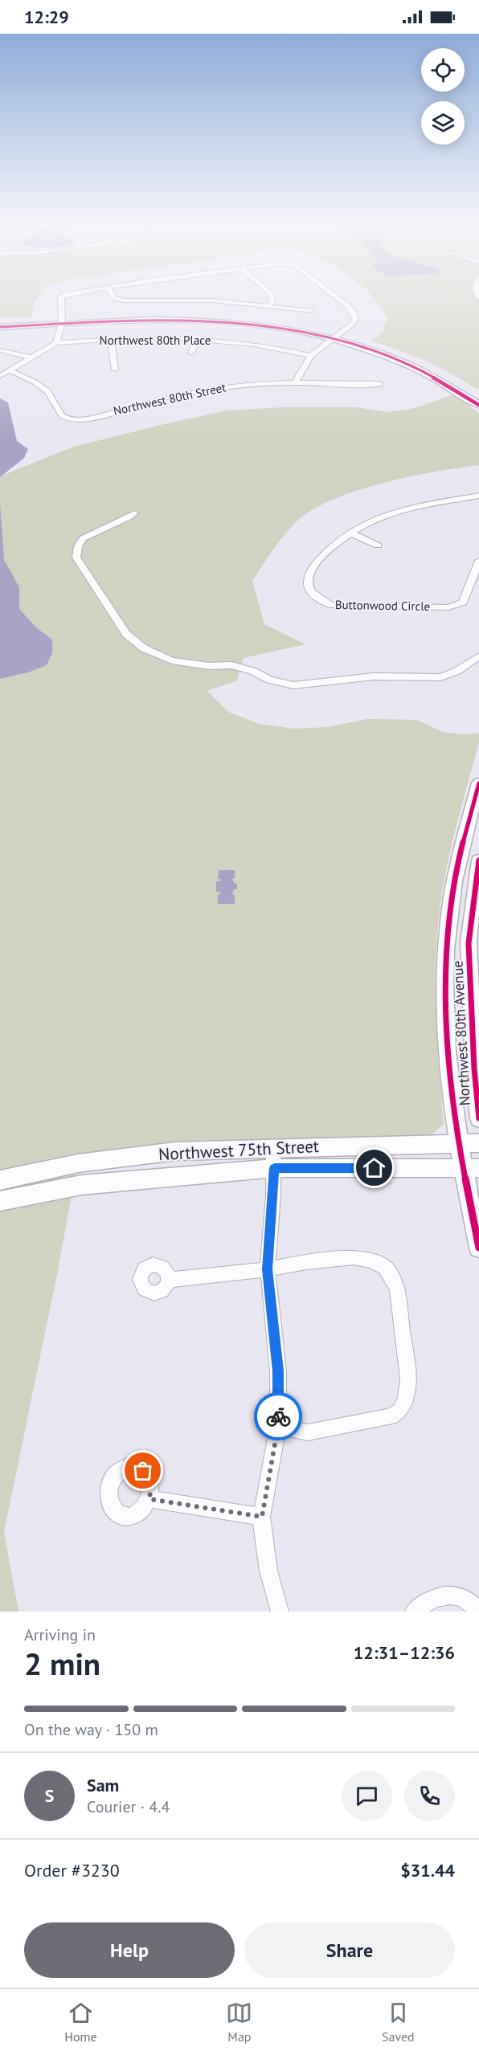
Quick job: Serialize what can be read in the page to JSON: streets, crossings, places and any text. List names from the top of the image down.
{
  "streets": {
    "street": [
      "Northwest 80th Place",
      "Northwest 80th Street",
      "Buttonwood Circle",
      "Northwest 80th Avenue",
      "Northwest 75th Street"
    ]
  },
  "crossings": [
    ["Northwest 80th Avenue", "Northwest 75th Street"]
  ],
  "page": {
    "status": "12:29",
    "heading": ["2 min", "Arriving in", "12:31–12:36"],
    "panel": [
      "Sam",
      "Courier · 4.4",
      "Order #3230",
      "$31.44"
    ],
    "bar": "On the way · 150 m",
    "round": "S",
    "buttons": ["Help", "Share"],
    "tabs": ["Home", "Map", "Saved"]
  }
}
